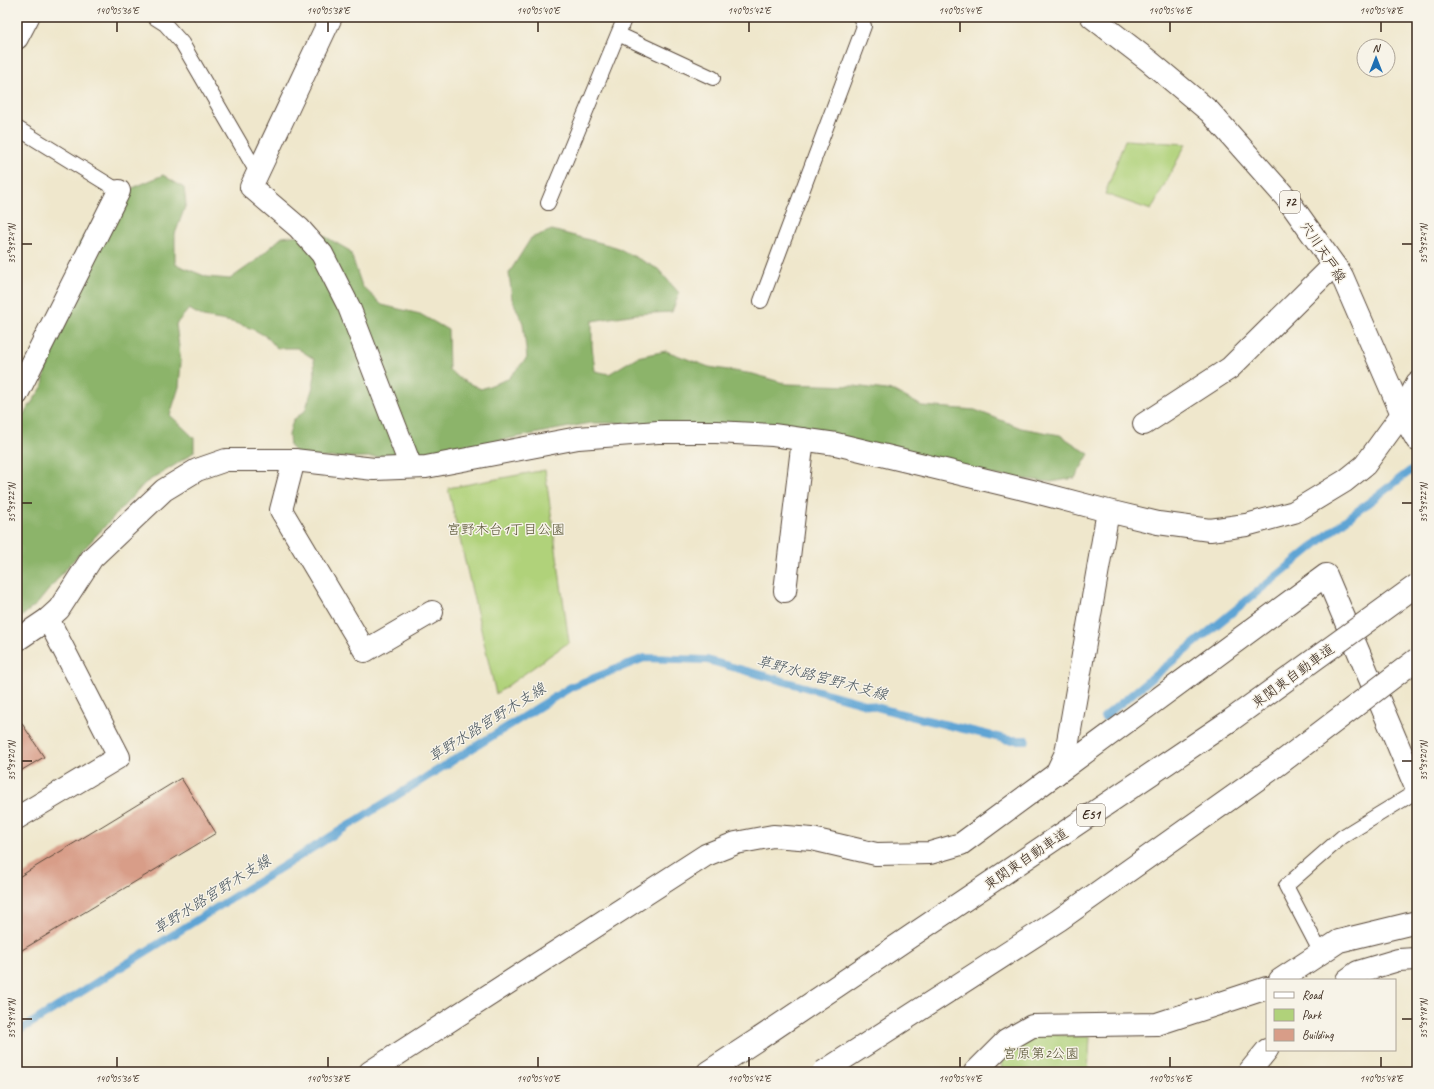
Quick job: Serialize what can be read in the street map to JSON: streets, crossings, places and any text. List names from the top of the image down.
{
  "streets": {
    "main road": [
      "72",
      "穴川天戸線",
      "東関東自動車道",
      "E51"
    ]
  },
  "water": ["草野水路宮野木支線"],
  "parks": ["宮野木台1丁目公園", "宮原第2公園"],
  "legend": ["Road", "Park", "Building"],
  "north": "top",
  "coordinates": [
    "140°05'36\"E",
    "140°05'38\"E",
    "140°05'40\"E",
    "140°05'42\"E",
    "140°05'44\"E",
    "140°05'46\"E",
    "140°05'48\"E",
    "35°39'24\"N",
    "35°39'22\"N",
    "35°39'20\"N",
    "35°39'18\"N"
  ]
}
